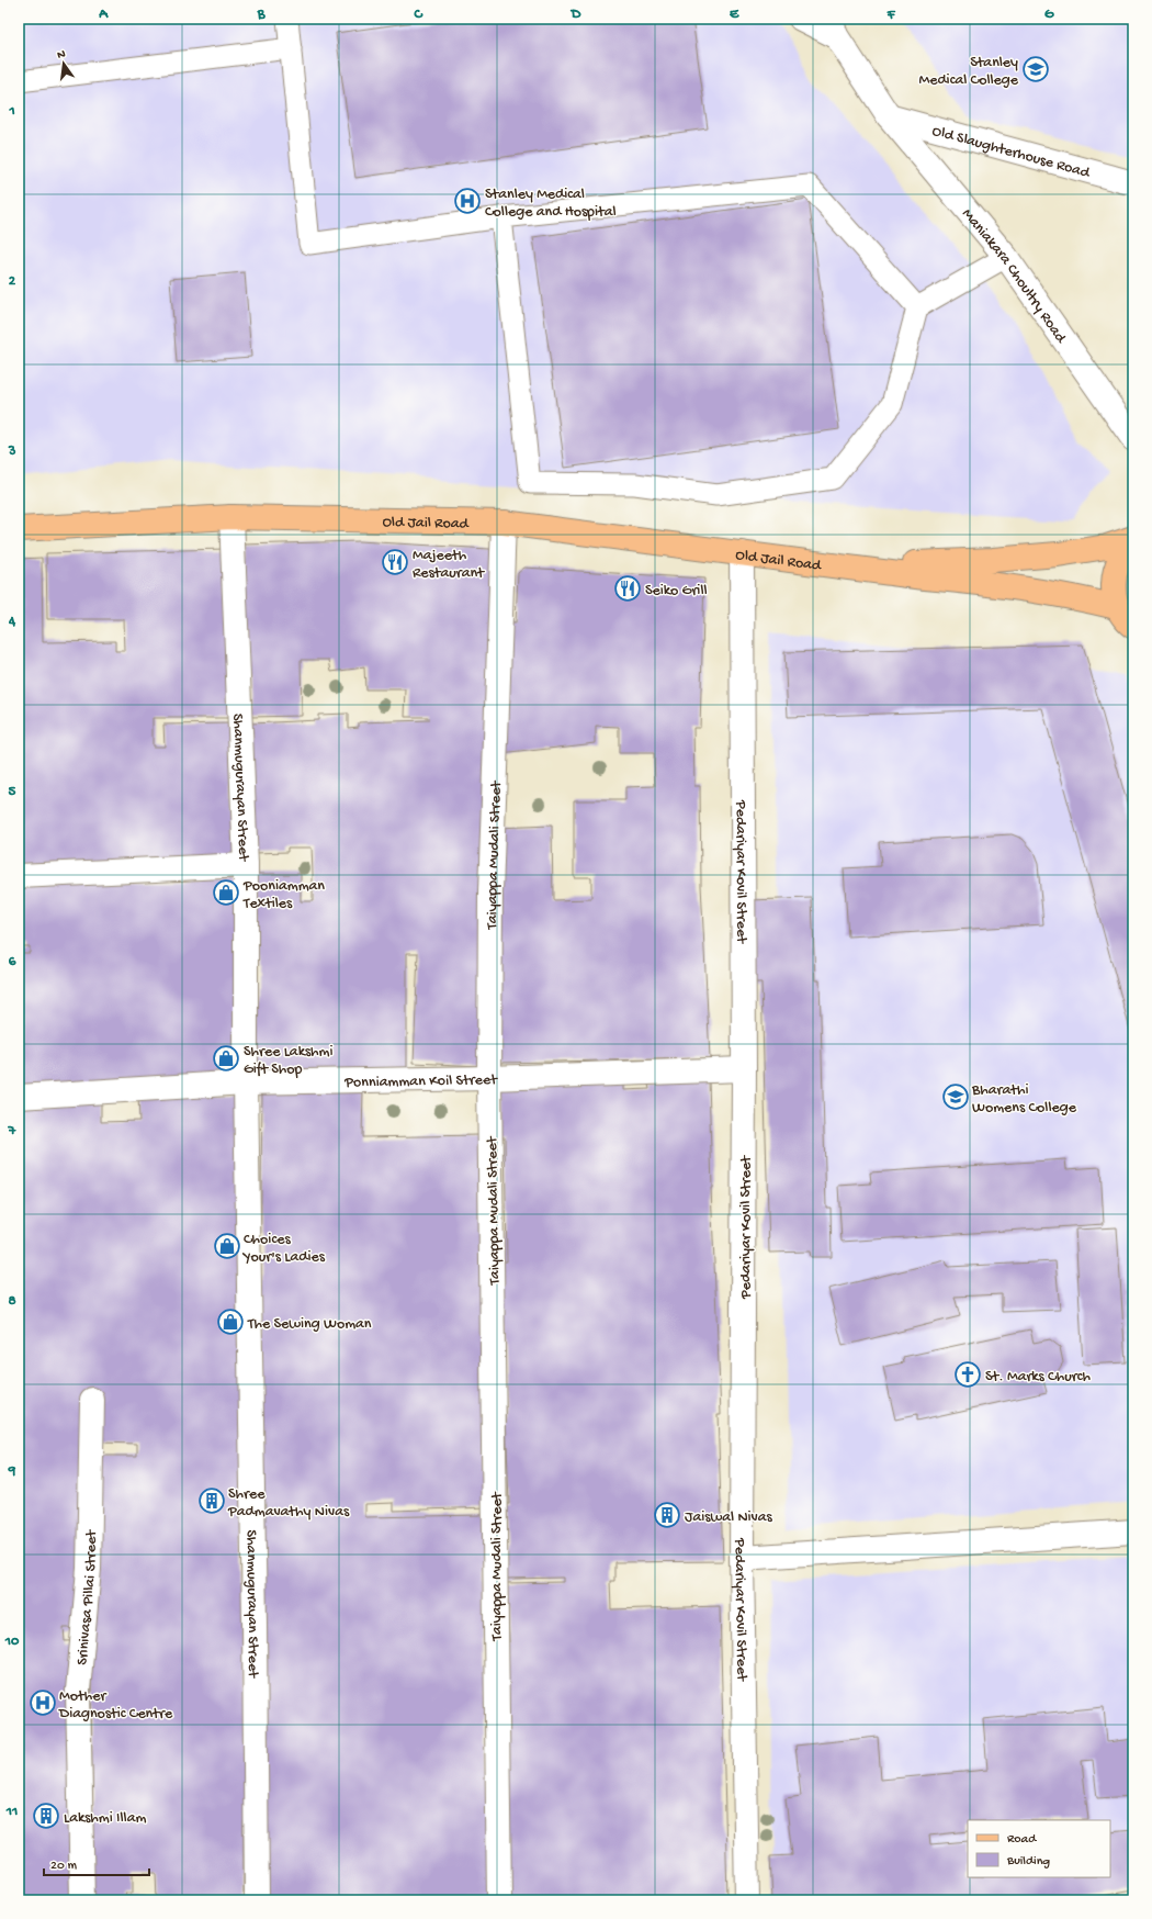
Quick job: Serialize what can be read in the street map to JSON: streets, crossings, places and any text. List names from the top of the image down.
{
  "streets": {
    "main road": ["Old Jail Road"],
    "street": [
      "Old Slaughterhouse Road",
      "Maniakara Choultry Road",
      "Shanmugurayan Street",
      "Taiyappa Mudali Street",
      "Pedariyar Kovil Street",
      "Ponniamman Koil Street",
      "Srinivasa Pillai Street"
    ]
  },
  "crossings": [
    ["Old Slaughterhouse Road", "Maniakara Choultry Road"],
    ["Old Jail Road", "Shanmugurayan Street"],
    ["Old Jail Road", "Taiyappa Mudali Street"],
    ["Old Jail Road", "Pedariyar Kovil Street"],
    ["Shanmugurayan Street", "Ponniamman Koil Street"],
    ["Taiyappa Mudali Street", "Ponniamman Koil Street"],
    ["Pedariyar Kovil Street", "Ponniamman Koil Street"]
  ],
  "places": {
    "school or university": ["Stanley Medical College", "Bharathi Womens College"],
    "hospital": ["Stanley Medical College and Hospital", "Mother Diagnostic Centre"],
    "restaurant": ["Majeeth Restaurant", "Seiko Grill"],
    "shop": [
      "Pooniamman Textiles",
      "Shree Lakshmi Gift Shop",
      "Choices Your's Ladies",
      "The Sewing Woman"
    ],
    "church": ["St. Marks Church"],
    "building": ["Shree Padmavathy Nivas", "Jaiswal Nivas", "Lakshmi Illam"]
  },
  "legend": ["Road", "Building"],
  "scale_bar": "20 m",
  "north": "top",
  "grid": {
    "columns": [
      "A",
      "B",
      "C",
      "D",
      "E",
      "F",
      "G"
    ],
    "rows": [
      "1",
      "2",
      "3",
      "4",
      "5",
      "6",
      "7",
      "8",
      "9",
      "10",
      "11"
    ]
  }
}
